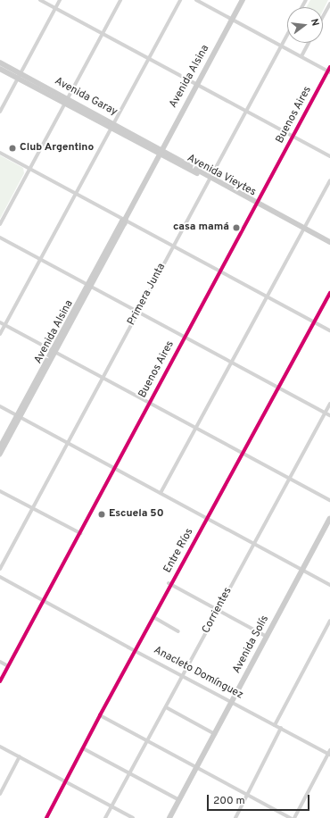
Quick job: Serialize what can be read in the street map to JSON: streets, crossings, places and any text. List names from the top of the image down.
{
  "streets": {
    "street": [
      "Avenida Alsina",
      "Avenida Garay",
      "Buenos Aires",
      "Avenida Vieytes",
      "Primera Junta",
      "Entre Ríos",
      "Corrientes",
      "Avenida Solís",
      "Anacleto Domínguez"
    ]
  },
  "crossings": [
    ["Avenida Alsina", "Avenida Garay"],
    ["Avenida Alsina", "Avenida Vieytes"],
    ["Avenida Garay", "Avenida Vieytes"],
    ["Buenos Aires", "Avenida Vieytes"],
    ["Buenos Aires", "Anacleto Domínguez"],
    ["Avenida Vieytes", "Primera Junta"],
    ["Entre Ríos", "Anacleto Domínguez"],
    ["Corrientes", "Anacleto Domínguez"],
    ["Avenida Solís", "Anacleto Domínguez"]
  ],
  "places": ["Club Argentino", "casa mamá", "Escuela 50"],
  "scale_bar": "200 m",
  "north": "right"
}
